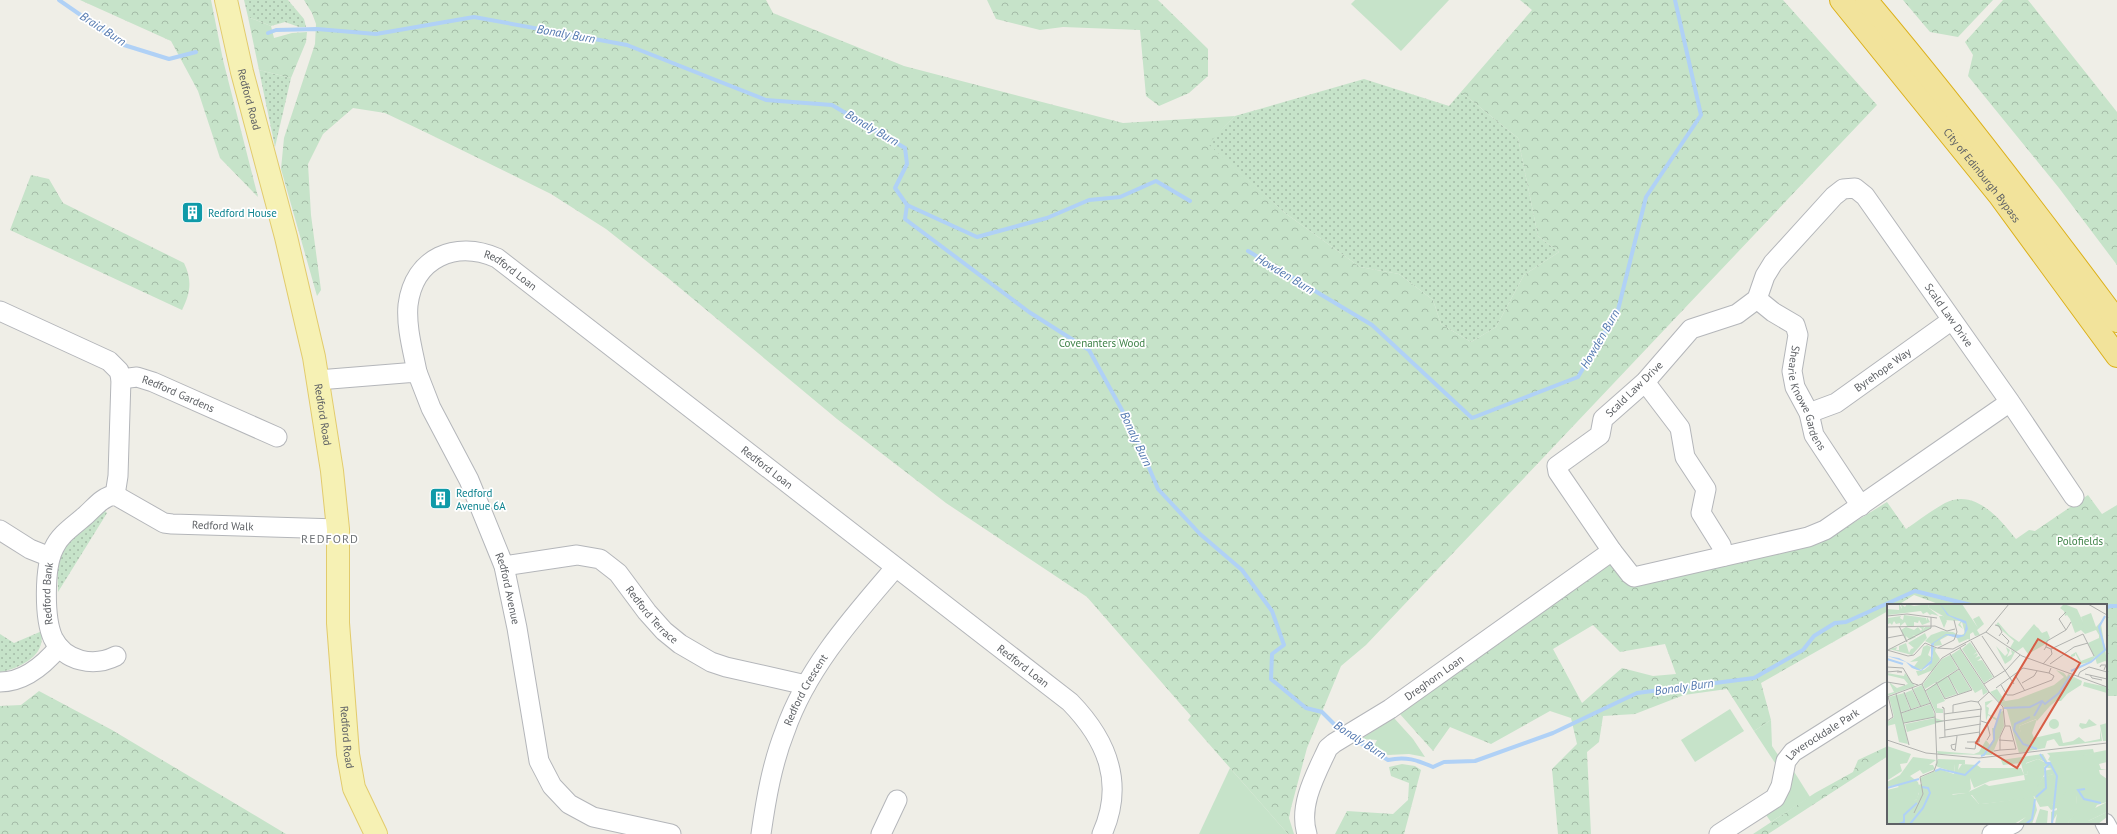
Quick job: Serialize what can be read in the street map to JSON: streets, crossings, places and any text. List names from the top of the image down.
{
  "streets": {
    "highway": ["City of Edinburgh Bypass"],
    "main road": ["Redford Road"],
    "street": [
      "Redford Loan",
      "Scald Law Drive",
      "Byrehope Way",
      "Redford Gardens",
      "Shearie Knowe Gardens",
      "Redford Walk",
      "Redford Avenue",
      "Redford Bank",
      "Redford Terrace",
      "Dreghorn Loan",
      "Redford Crescent",
      "Laverockdale Park"
    ]
  },
  "crossings": [
    ["Redford Road", "Redford Walk"],
    ["Redford Loan", "Redford Avenue"],
    ["Redford Loan", "Redford Crescent"],
    ["Scald Law Drive", "Byrehope Way"],
    ["Scald Law Drive", "Shearie Knowe Gardens"],
    ["Scald Law Drive", "Dreghorn Loan"],
    ["Byrehope Way", "Shearie Knowe Gardens"],
    ["Redford Avenue", "Redford Terrace"],
    ["Redford Terrace", "Redford Crescent"]
  ],
  "districts": ["REDFORD"],
  "water": ["Braid Burn", "Bonaly Burn", "Howden Burn"],
  "parks": ["Covenanters Wood", "Polofields"],
  "places": {
    "building": ["Redford House", "Redford Avenue 6A"]
  }
}
